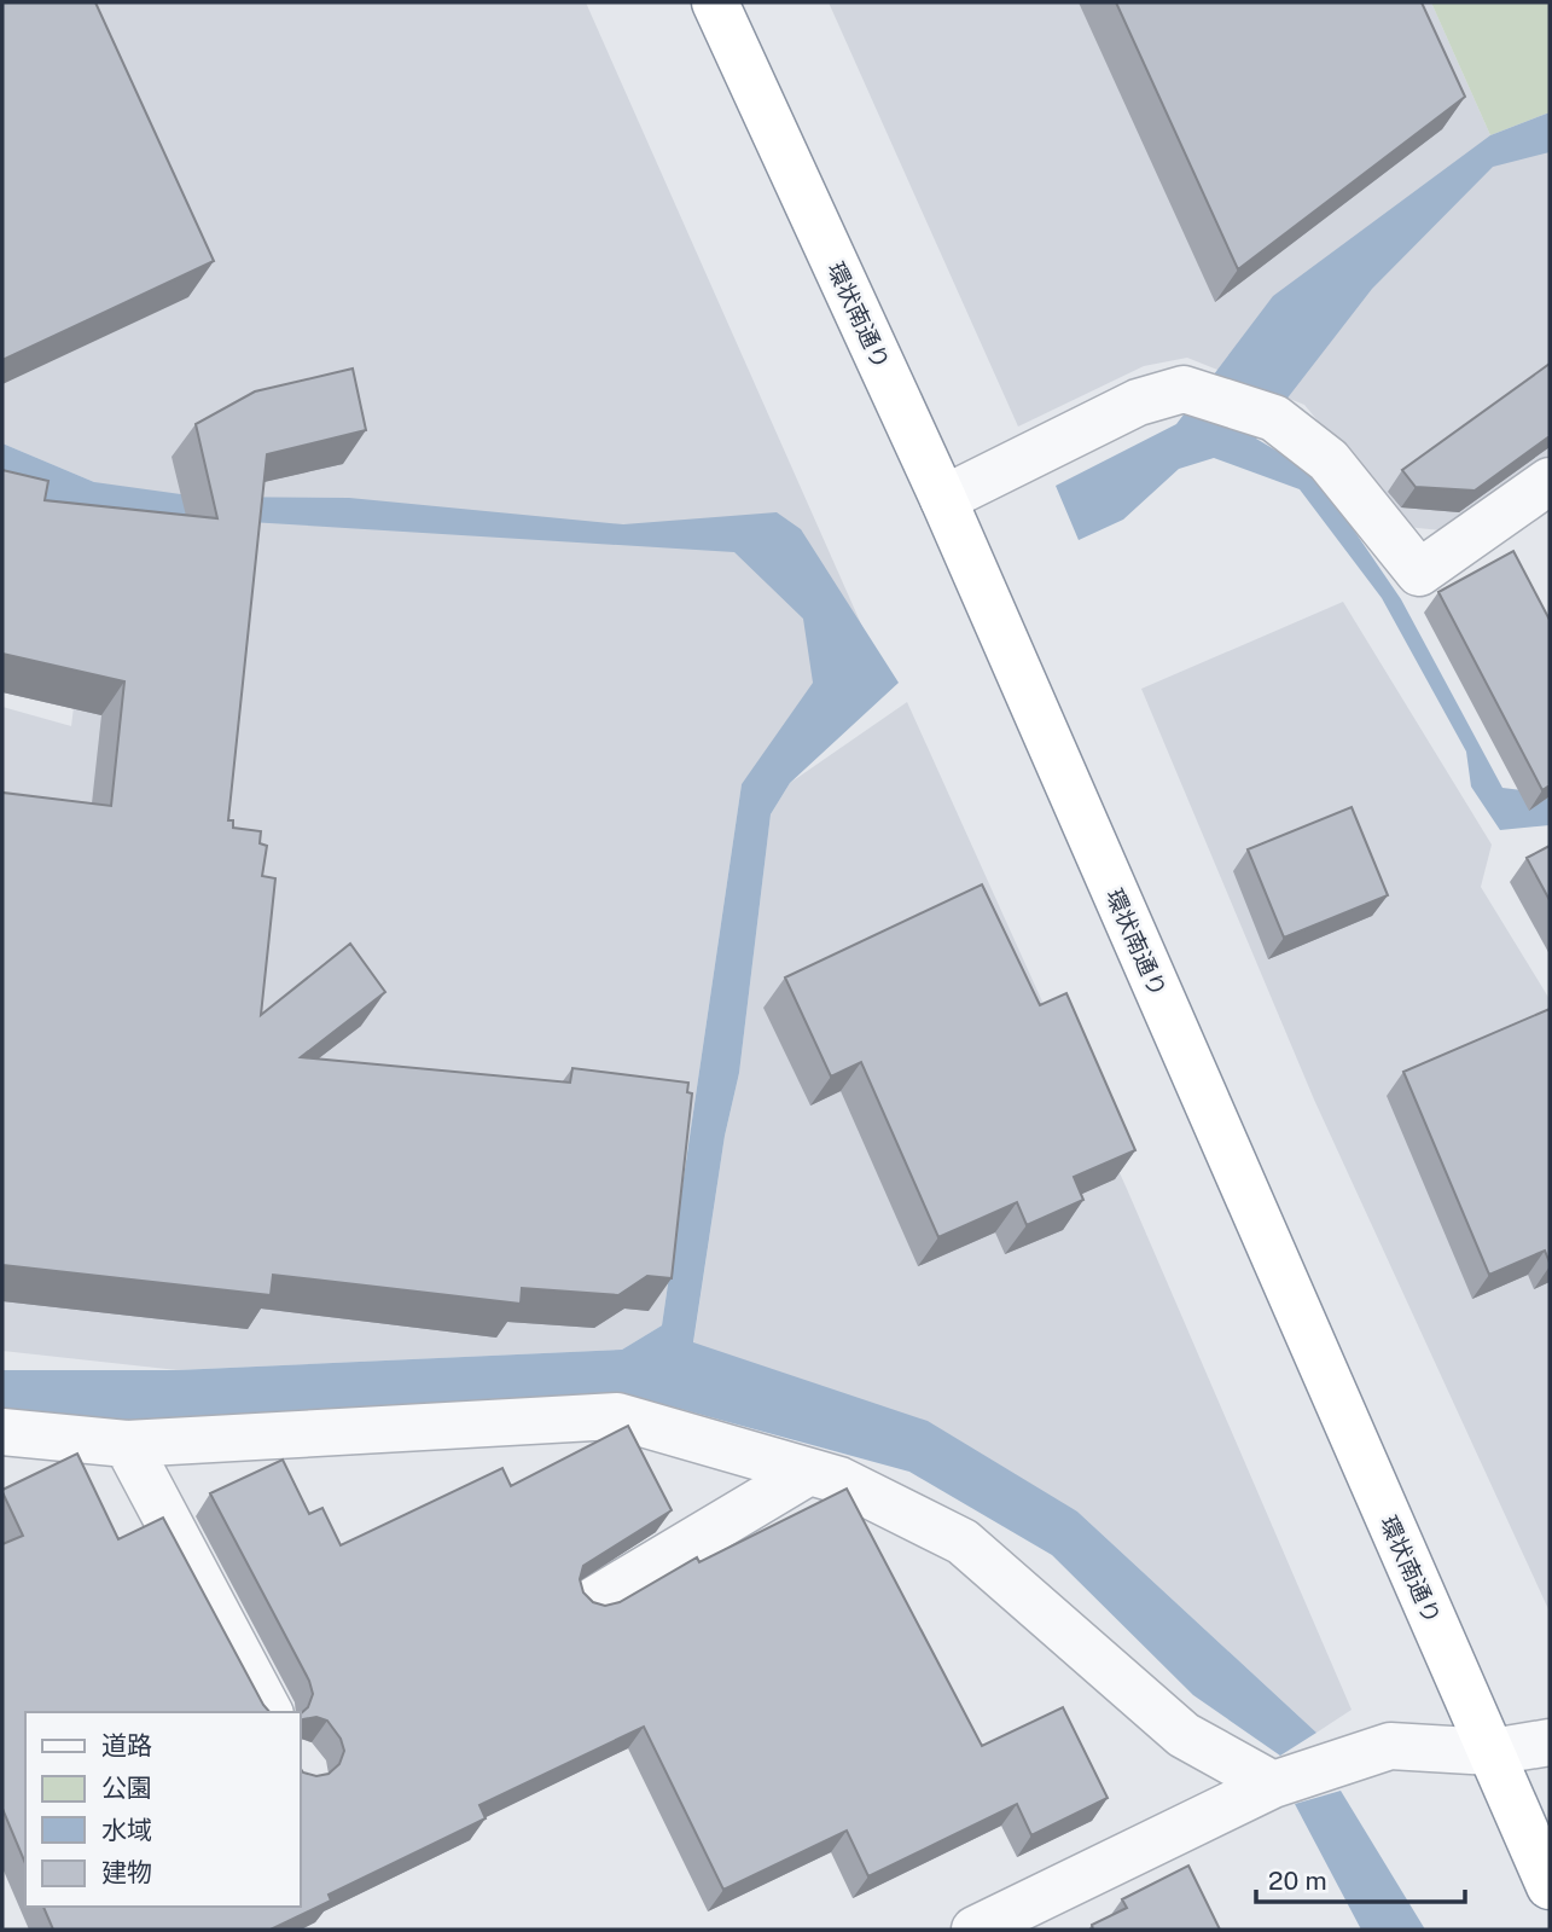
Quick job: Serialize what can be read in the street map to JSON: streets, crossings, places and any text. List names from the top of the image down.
{
  "streets": {
    "highway": ["環状南通り"]
  },
  "legend": [
    "道路",
    "公園",
    "水域",
    "建物"
  ],
  "scale_bar": "20 m"
}
